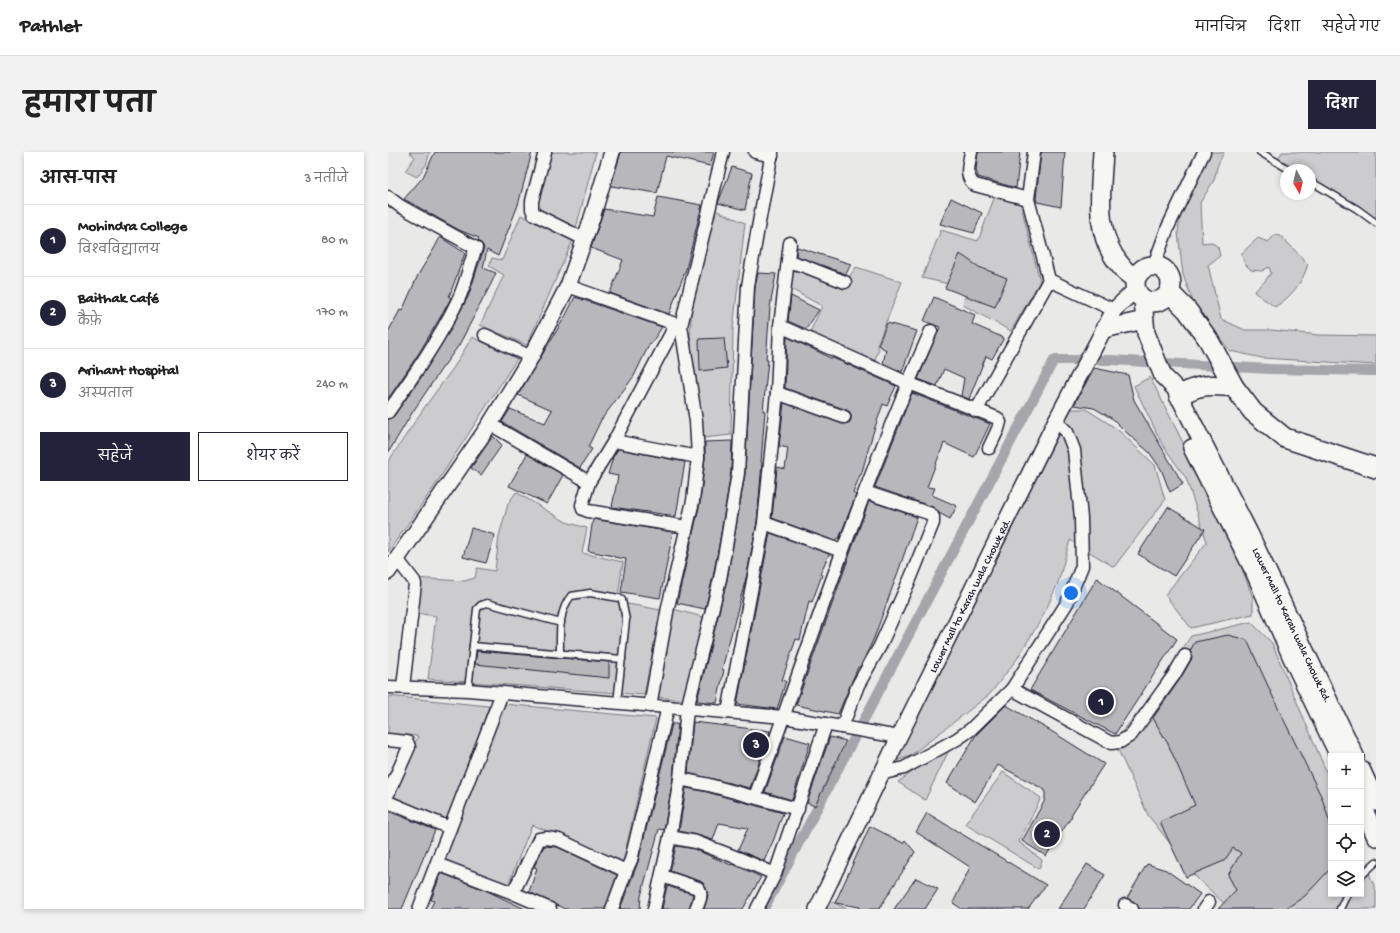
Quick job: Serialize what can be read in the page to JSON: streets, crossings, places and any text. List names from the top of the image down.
{
  "streets": {
    "main road": ["Lower Mall to Karah wala Chowk Rd."]
  },
  "north": "bottom",
  "page": {
    "header": "Pathlet",
    "nav": ["मानचित्र", "दिशा", "सहेजे गए"],
    "title": "हमारा पता",
    "buttons": [
      "दिशा",
      ["सहेजें", "शेयर करें"]
    ],
    "heading": ["आस-पास", "3 नतीजे"],
    "list": [
      {
        "mark": "1",
        "name": "Mohindra College",
        "note": "विश्वविद्यालय",
        "value": "80 m"
      },
      {
        "mark": "2",
        "name": "Baithak Café",
        "note": "कैफ़े",
        "value": "170 m"
      },
      {
        "mark": "3",
        "name": "Arihant Hospital",
        "note": "अस्पताल",
        "value": "240 m"
      }
    ],
    "pins": ["1", "3", "2"],
    "map_buttons": ["+", "−"]
  }
}
